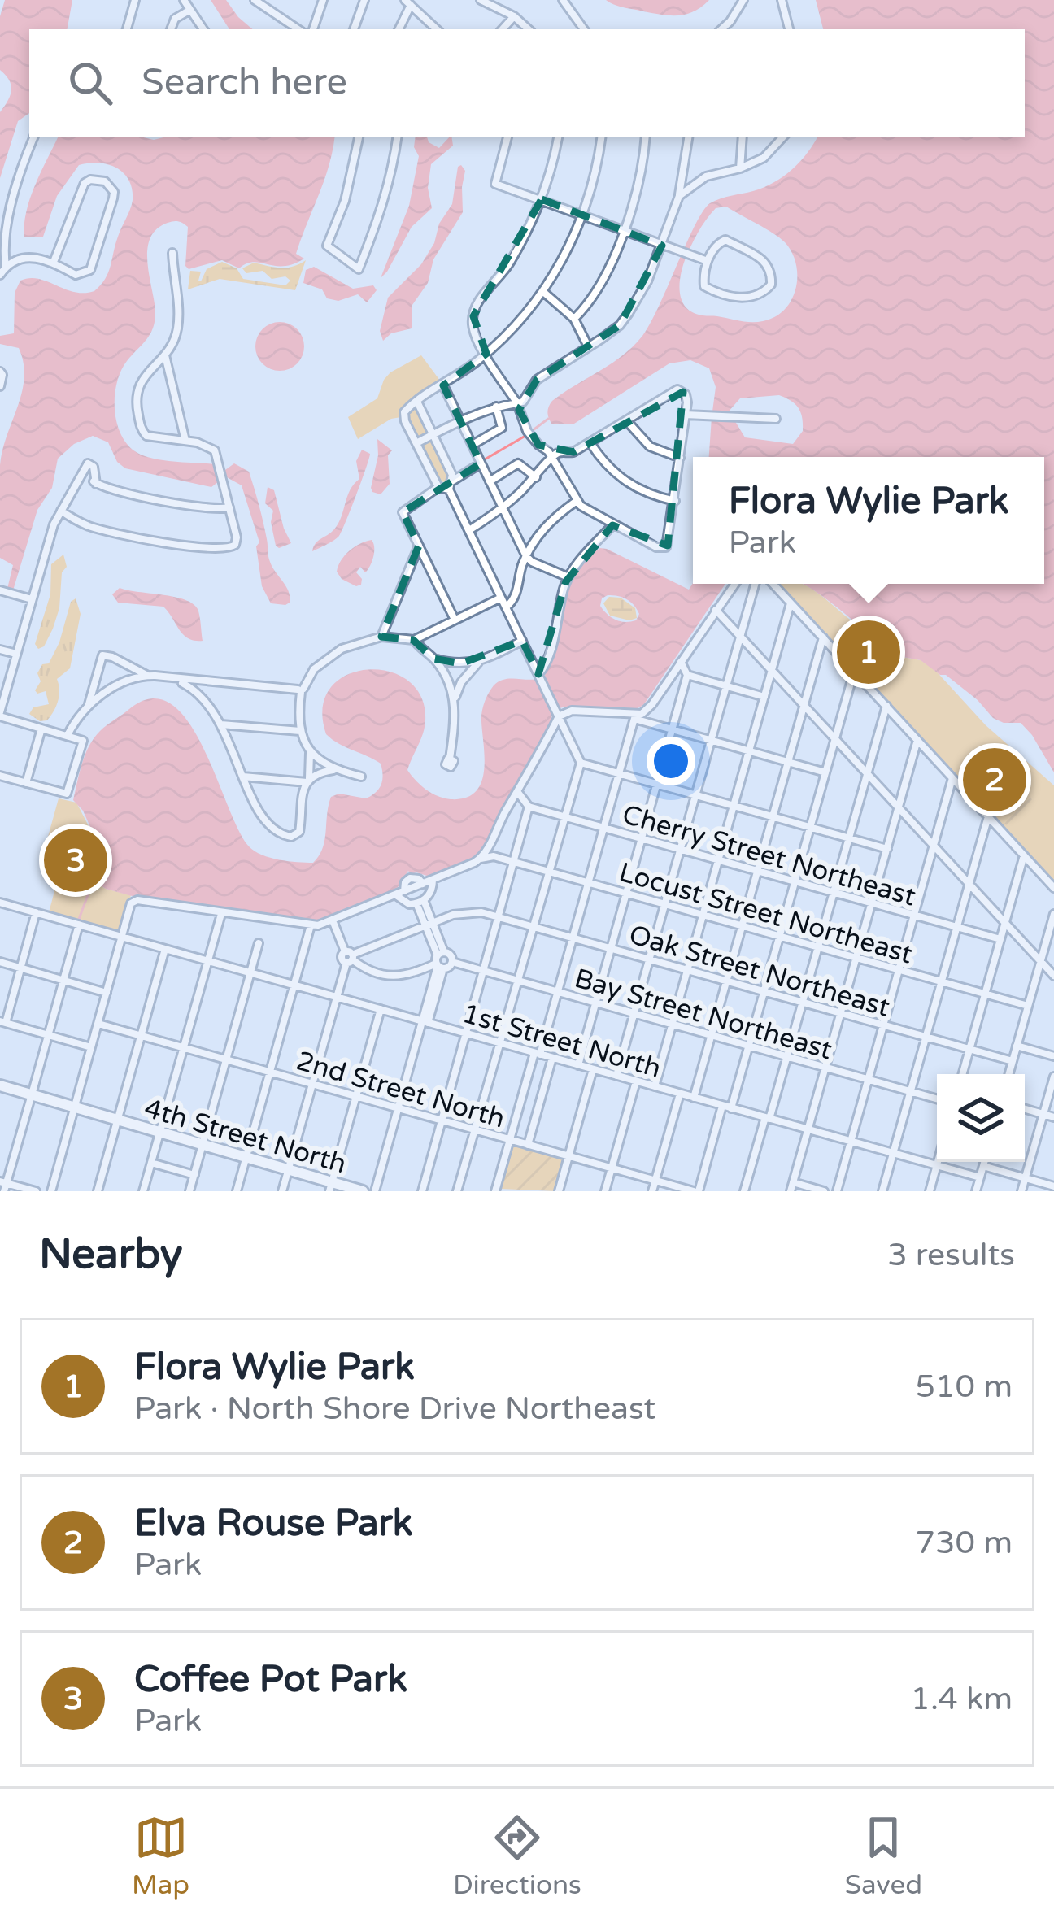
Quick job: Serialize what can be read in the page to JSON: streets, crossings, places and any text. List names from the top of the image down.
{
  "streets": {
    "main road": ["4th Street North"],
    "street": [
      "Cherry Street Northeast",
      "Locust Street Northeast",
      "Oak Street Northeast",
      "Bay Street Northeast",
      "1st Street North",
      "2nd Street North"
    ]
  },
  "page": {
    "search": "Search here",
    "popup": ["Flora Wylie Park", "Park"],
    "pins": ["1", "2", "3"],
    "heading": ["Nearby", "3 results"],
    "list": [
      {
        "mark": "1",
        "name": "Flora Wylie Park",
        "note": "Park · North Shore Drive Northeast",
        "value": "510 m"
      },
      {
        "mark": "2",
        "name": "Elva Rouse Park",
        "note": "Park",
        "value": "730 m"
      },
      {
        "mark": "3",
        "name": "Coffee Pot Park",
        "note": "Park",
        "value": "1.4 km"
      }
    ],
    "nav": ["Map", "Directions", "Saved"]
  }
}
